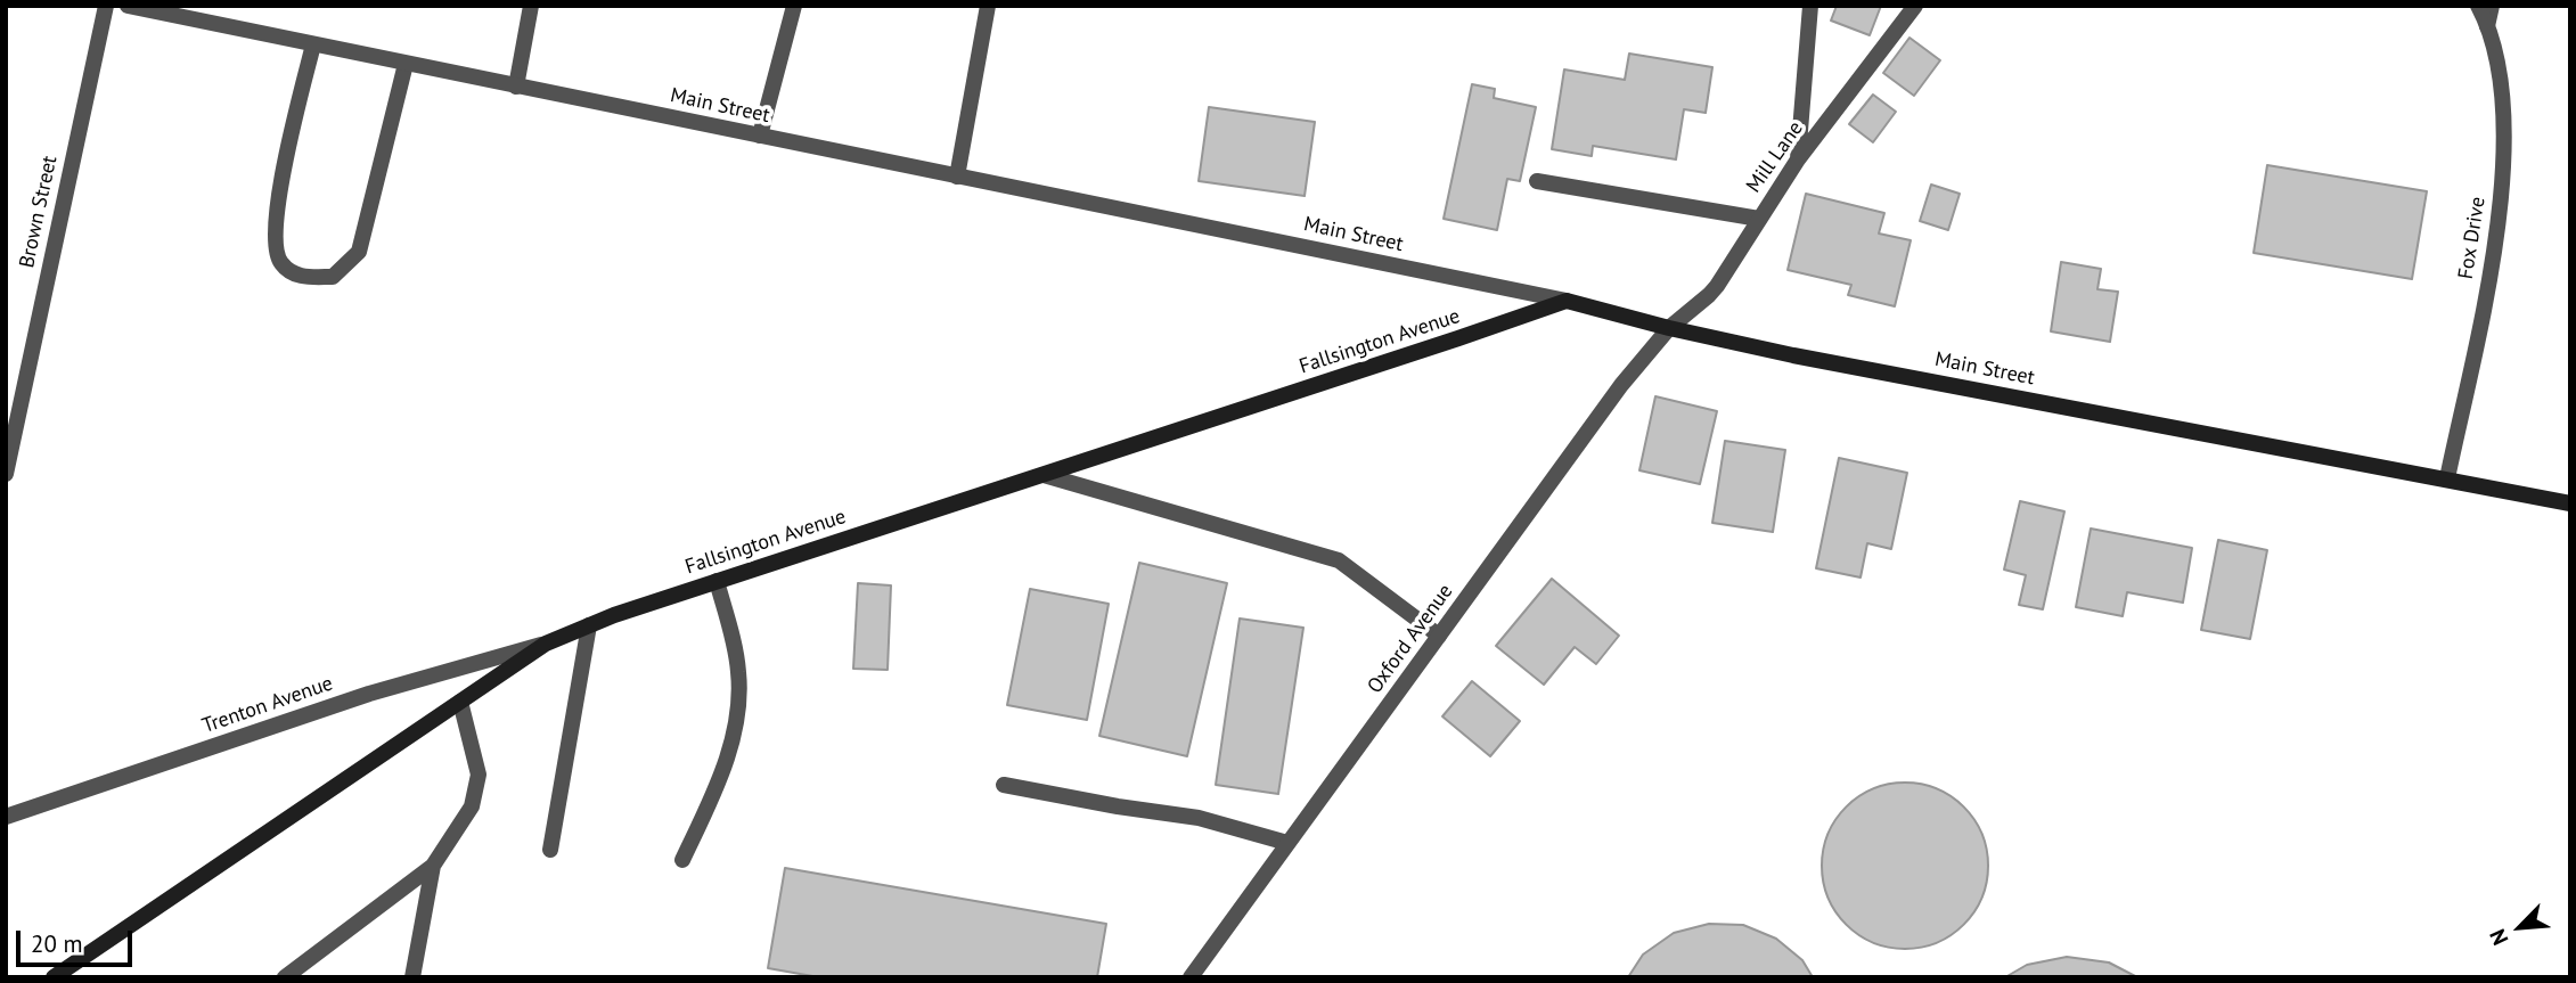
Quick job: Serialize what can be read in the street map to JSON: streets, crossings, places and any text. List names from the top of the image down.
{
  "streets": {
    "main road": ["Main Street", "Fallsington Avenue"],
    "street": [
      "Mill Lane",
      "Brown Street",
      "Fox Drive",
      "Oxford Avenue",
      "Trenton Avenue"
    ]
  },
  "crossings": [
    ["Main Street", "Mill Lane"],
    ["Main Street", "Fox Drive"],
    ["Main Street", "Fallsington Avenue"],
    ["Main Street", "Oxford Avenue"],
    ["Mill Lane", "Oxford Avenue"],
    ["Fallsington Avenue", "Trenton Avenue"]
  ],
  "scale_bar": "20 m",
  "north": "bottom left"
}
